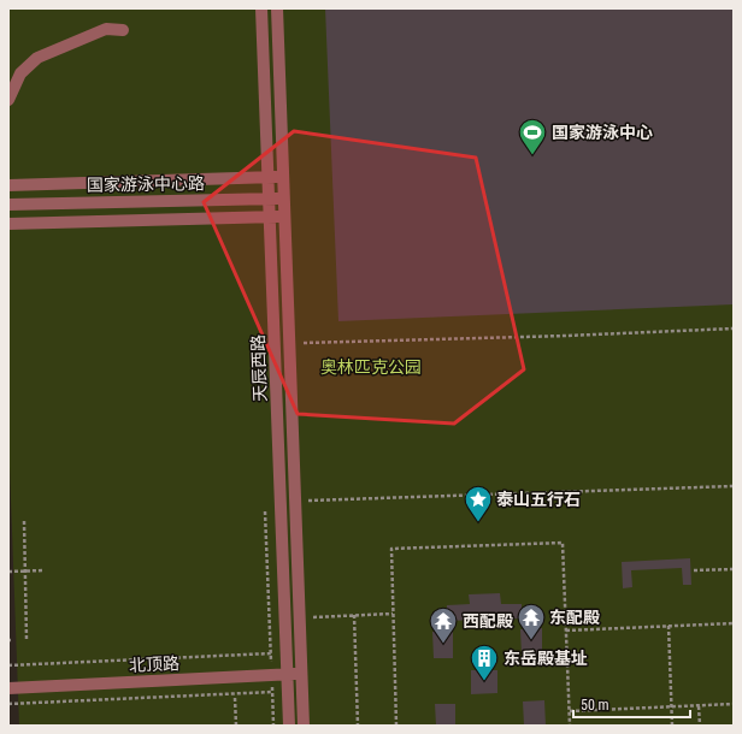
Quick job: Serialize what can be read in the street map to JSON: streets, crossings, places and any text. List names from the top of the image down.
{
  "streets": {
    "street": ["国家游泳中心路", "天辰西路", "北顶路"]
  },
  "crossings": [
    ["国家游泳中心路", "天辰西路"],
    ["天辰西路", "北顶路"]
  ],
  "parks": ["奥林匹克公园"],
  "places": {
    "sports": ["国家游泳中心"],
    "place": ["泰山五行石"],
    "temple": ["东配殿", "西配殿"],
    "building": ["东岳殿基址"]
  },
  "scale_bar": "50 m"
}
